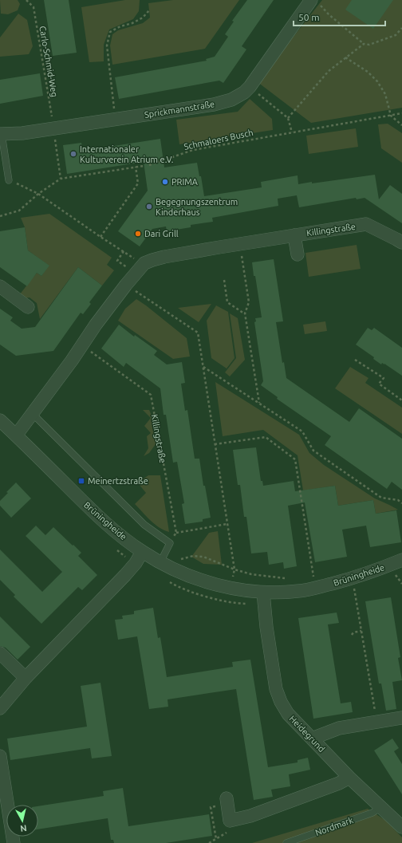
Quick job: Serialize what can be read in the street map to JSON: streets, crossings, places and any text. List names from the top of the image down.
{
  "streets": {
    "street": [
      "Sprickmannstraße",
      "Killingstraße",
      "Brüningheide",
      "Heidegrund"
    ],
    "lane": ["Nordmark"],
    "path": ["Carlo-Schmid-Weg", "Schmaloers Busch"]
  },
  "crossings": [
    ["Carlo-Schmid-Weg", "Sprickmannstraße"],
    ["Brüningheide", "Heidegrund"],
    ["Heidegrund", "Nordmark"]
  ],
  "places": {
    "other": [
      "Internationaler Kulturverein Atrium e.V.",
      "PRIMA",
      "Begegnungszentrum Kinderhaus",
      "Dari Grill"
    ],
    "transit": ["Meinertzstraße"]
  },
  "scale_bar": "50 m",
  "north": "bottom"
}
